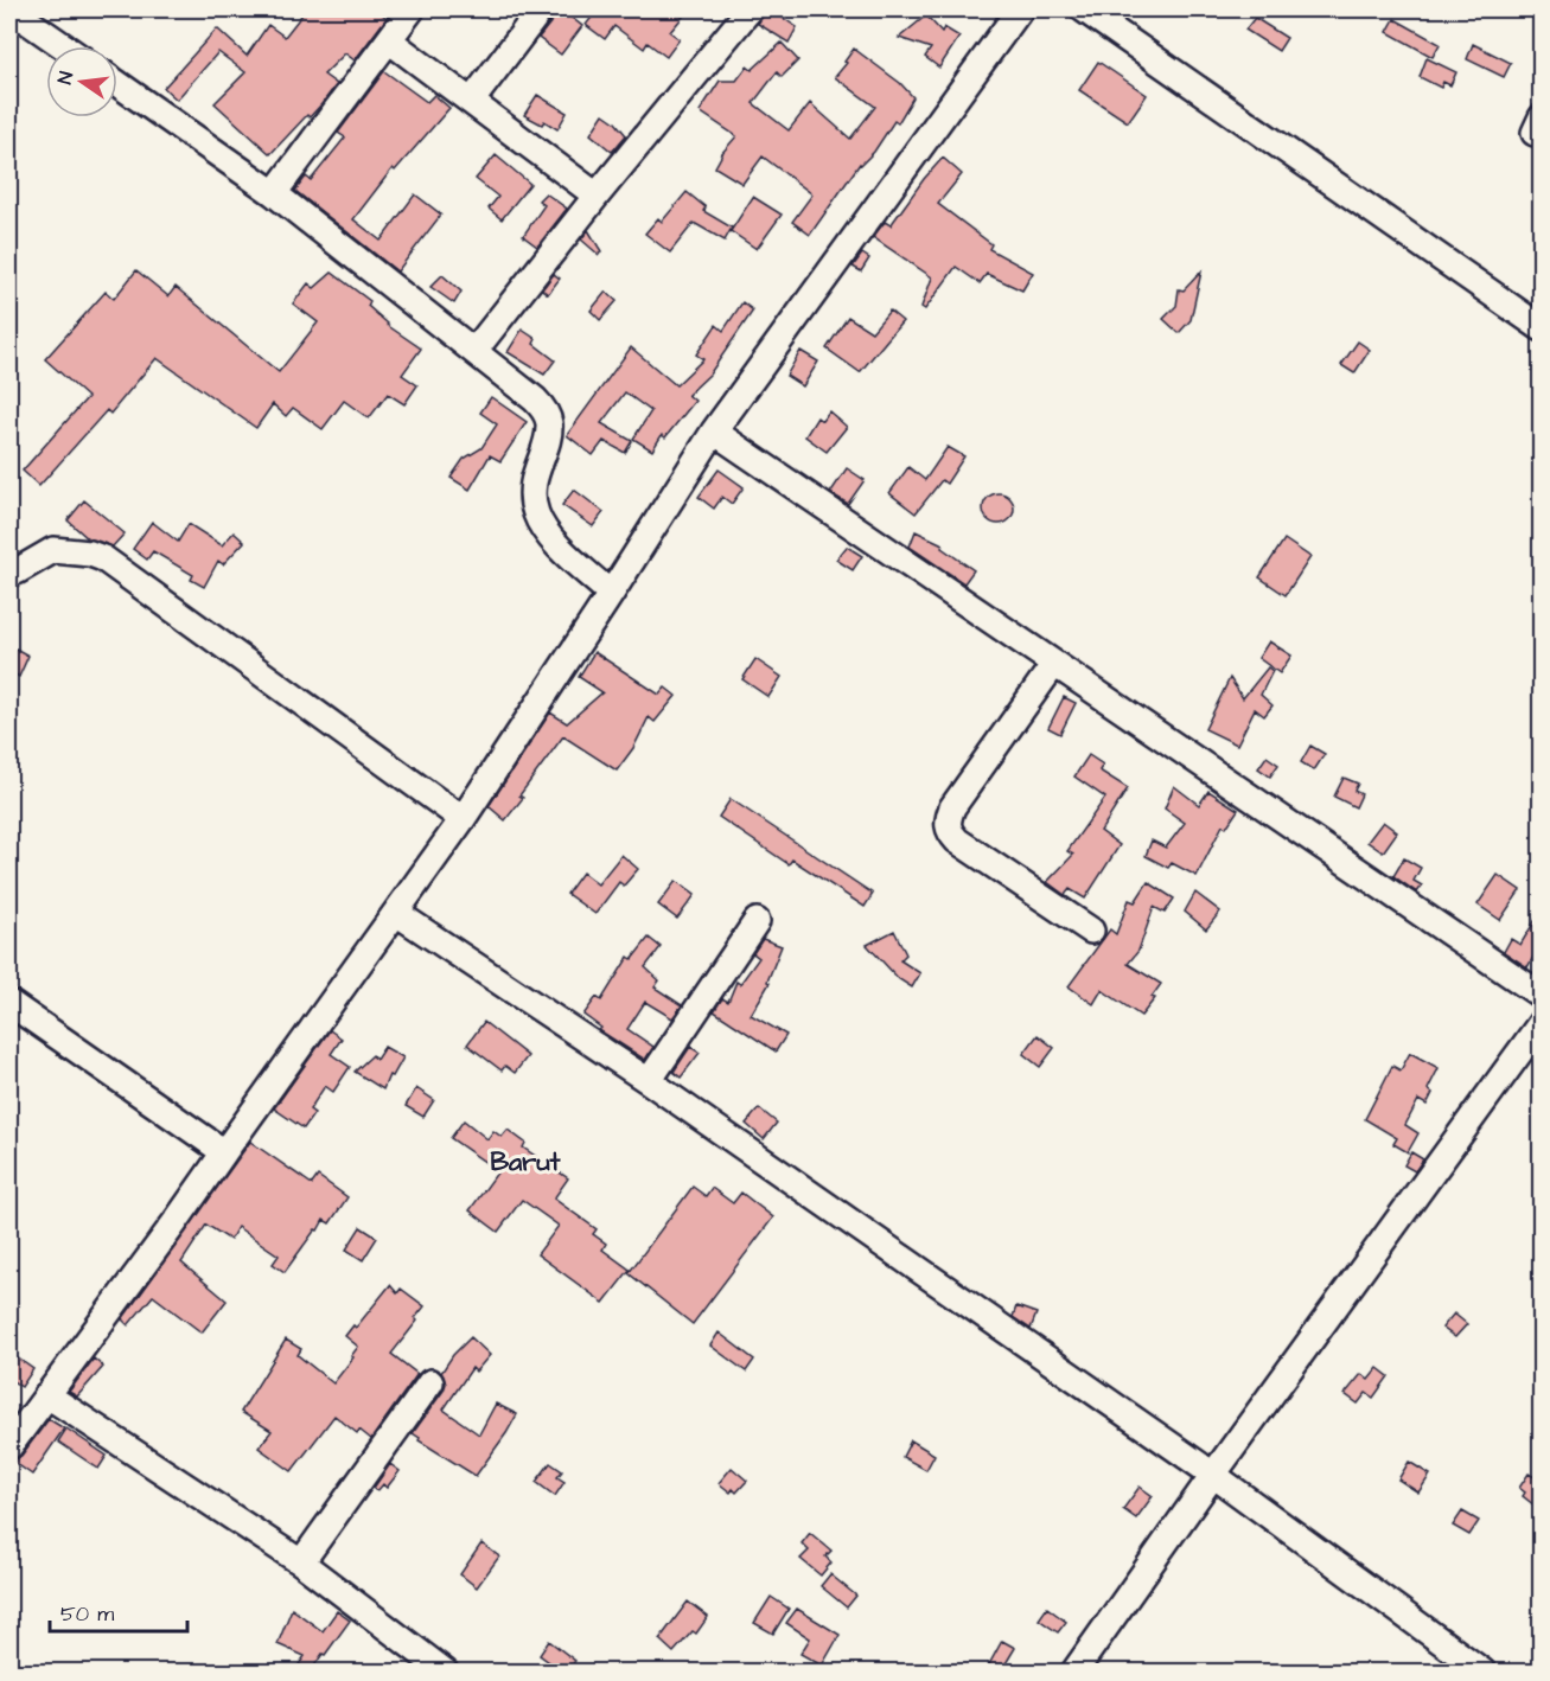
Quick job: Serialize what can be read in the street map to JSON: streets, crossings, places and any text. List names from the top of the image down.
{
  "districts": ["Barut"],
  "scale_bar": "50 m",
  "north": "left"
}
